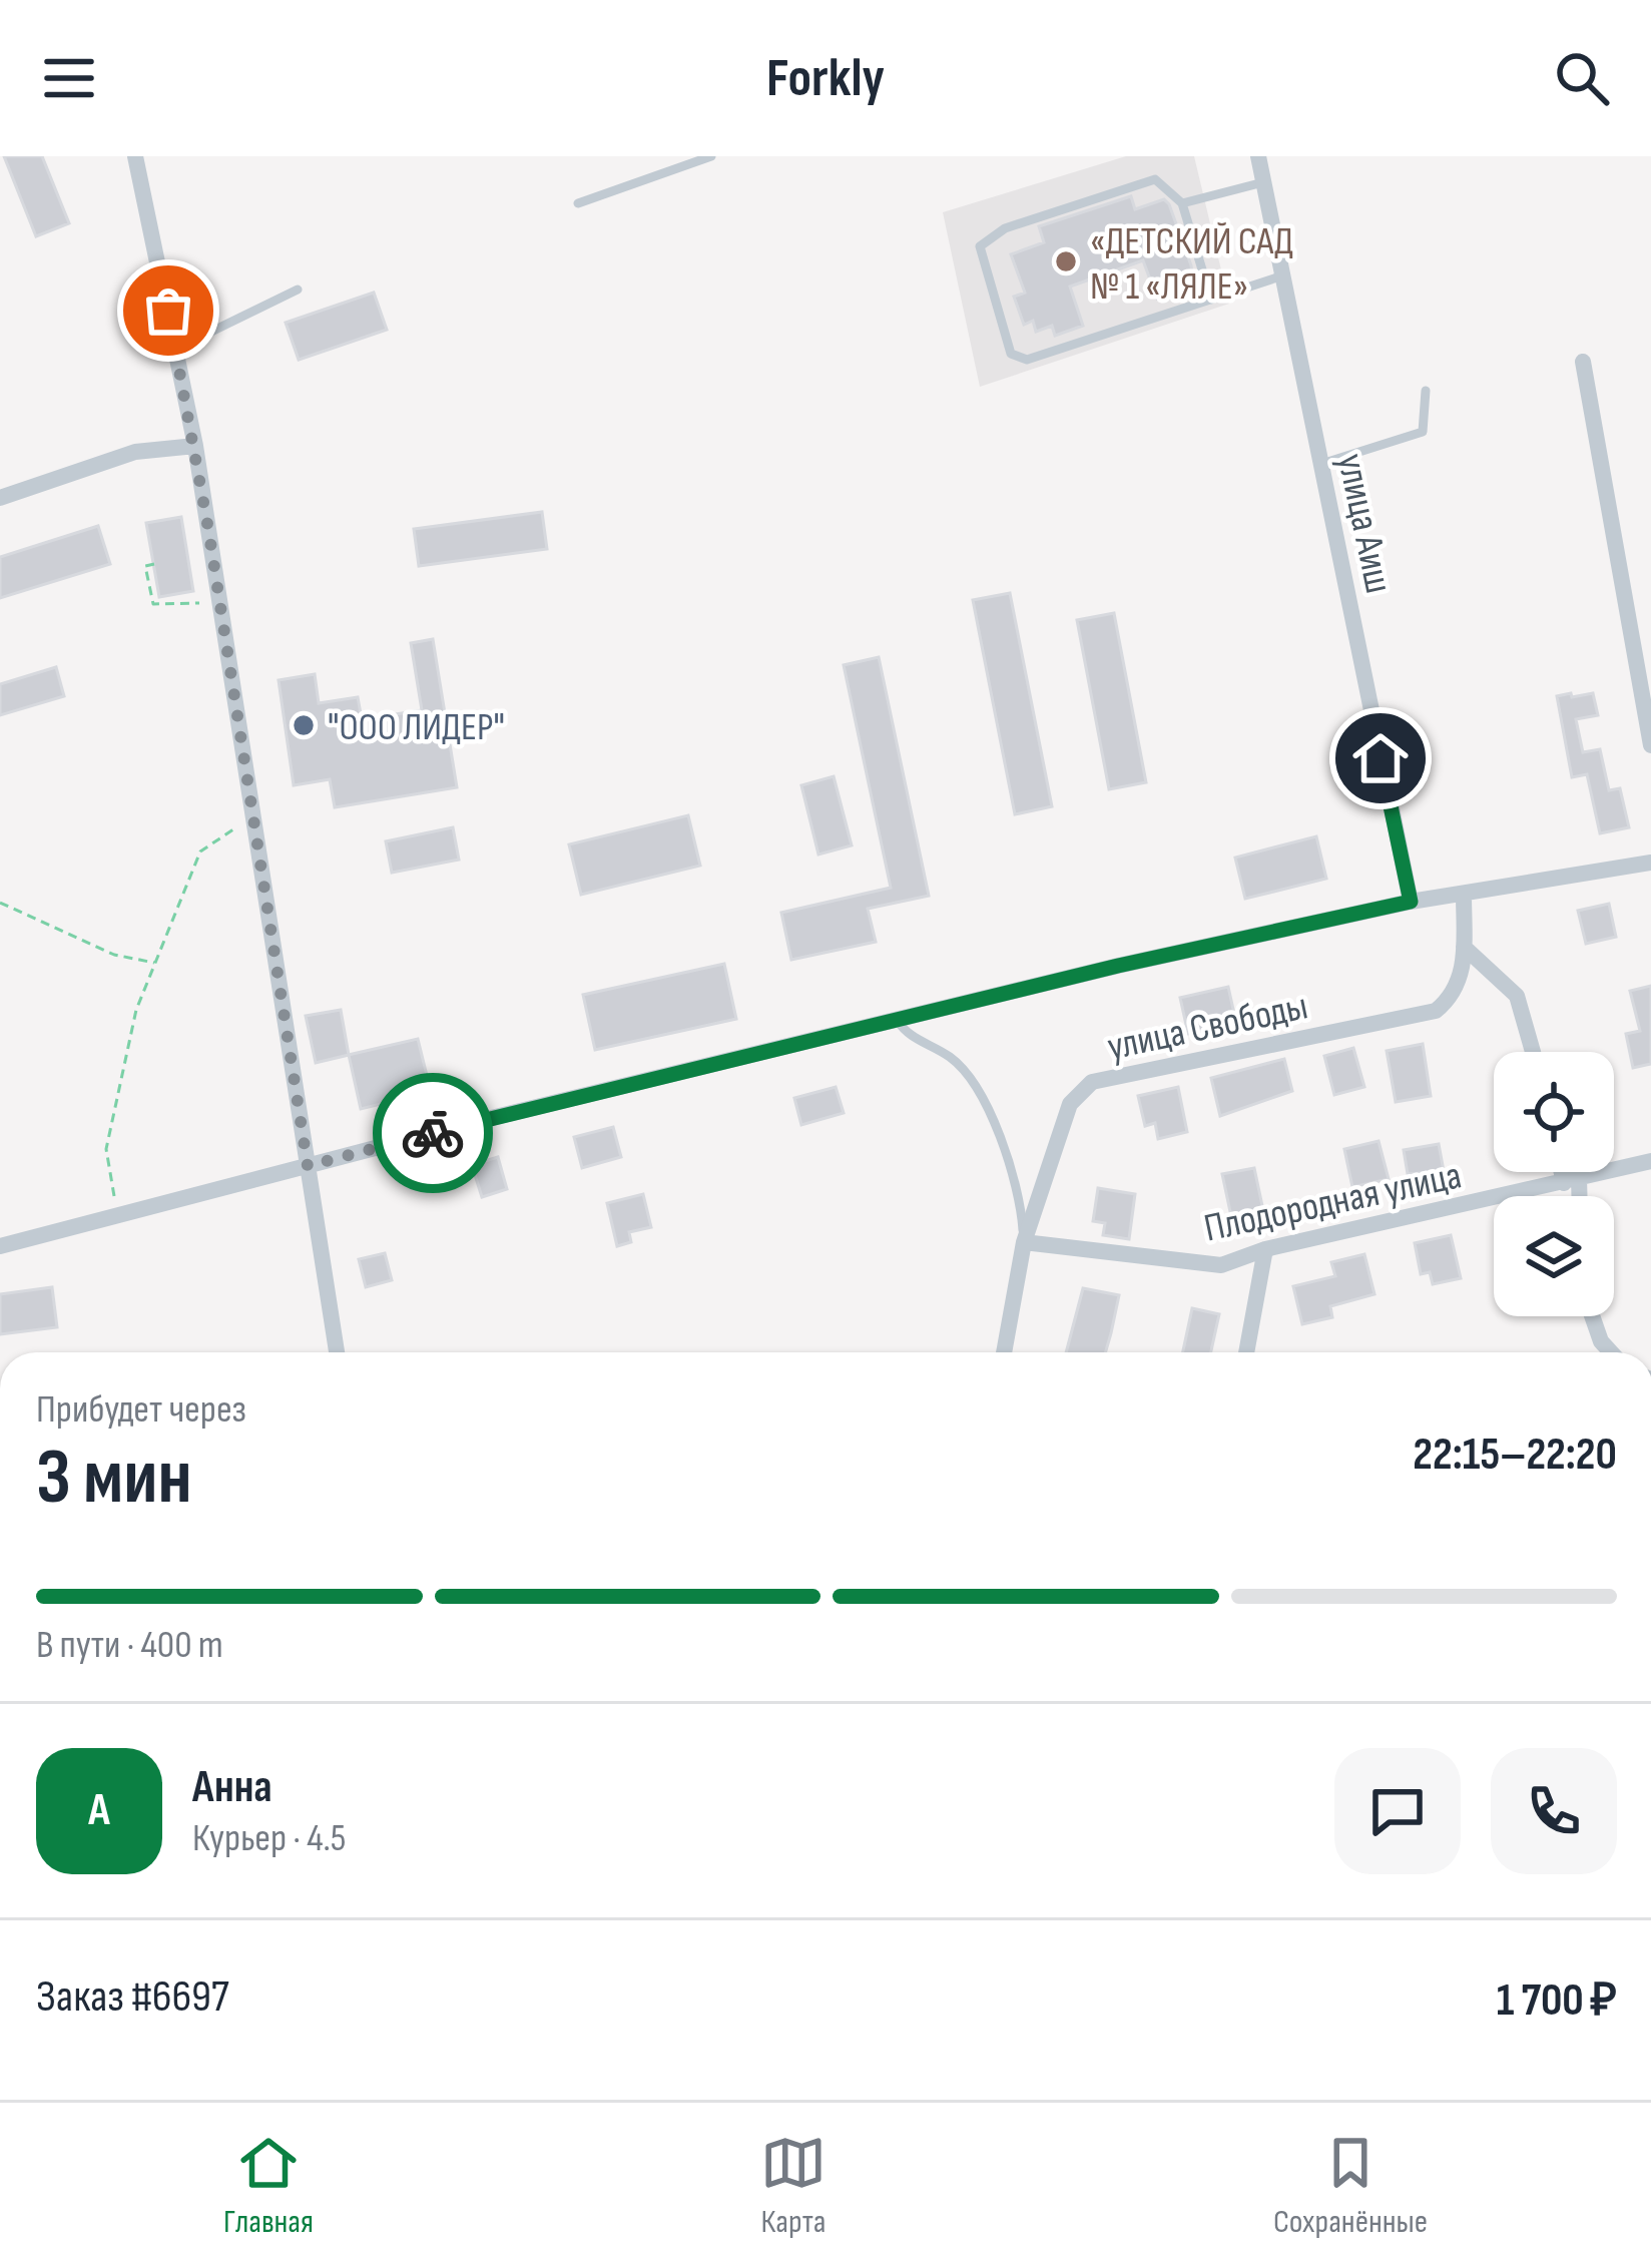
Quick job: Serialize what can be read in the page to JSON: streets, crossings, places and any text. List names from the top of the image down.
{
  "streets": {
    "street": ["улица Аиш", "улица Свободы", "Плодородная улица"]
  },
  "crossings": [
    ["улица Свободы", "Плодородная улица"]
  ],
  "places": ["«ДЕТСКИЙ САД № 1 «ЛЯЛЕ»", "\"ООО ЛИДЕР\""],
  "page": {
    "header": "Forkly",
    "heading": ["3 мин", "Прибудет через", "22:15–22:20"],
    "panel": [
      "Анна",
      "Курьер · 4.5",
      "Заказ #6697",
      "1 700 ₽"
    ],
    "bar": "В пути · 400 m",
    "round": "А",
    "tabs": ["Главная", "Карта", "Сохранённые"]
  }
}
